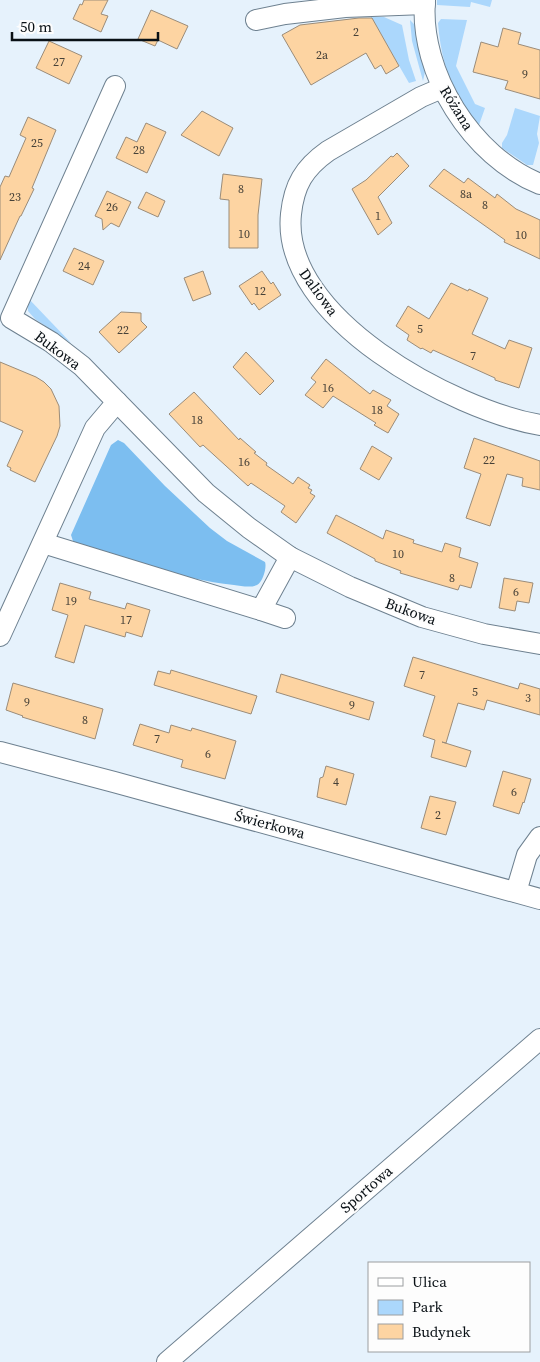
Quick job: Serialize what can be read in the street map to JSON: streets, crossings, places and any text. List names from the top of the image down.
{
  "streets": {
    "street": [
      "Różana",
      "Daliowa",
      "Bukowa",
      "Świerkowa",
      "Sportowa"
    ]
  },
  "crossings": [
    ["Różana", "Daliowa"]
  ],
  "house_numbers": [
    "2",
    "2a",
    "27",
    "9",
    "25",
    "28",
    "8",
    "8a",
    "23",
    "8",
    "26",
    "1",
    "10",
    "10",
    "24",
    "12",
    "5",
    "22",
    "7",
    "16",
    "18",
    "18",
    "22",
    "16",
    "10",
    "8",
    "6",
    "19",
    "17",
    "7",
    "5",
    "3",
    "9",
    "9",
    "8",
    "7",
    "6",
    "4",
    "6",
    "2"
  ],
  "legend": ["Ulica", "Park", "Budynek"],
  "scale_bar": "50 m"
}
